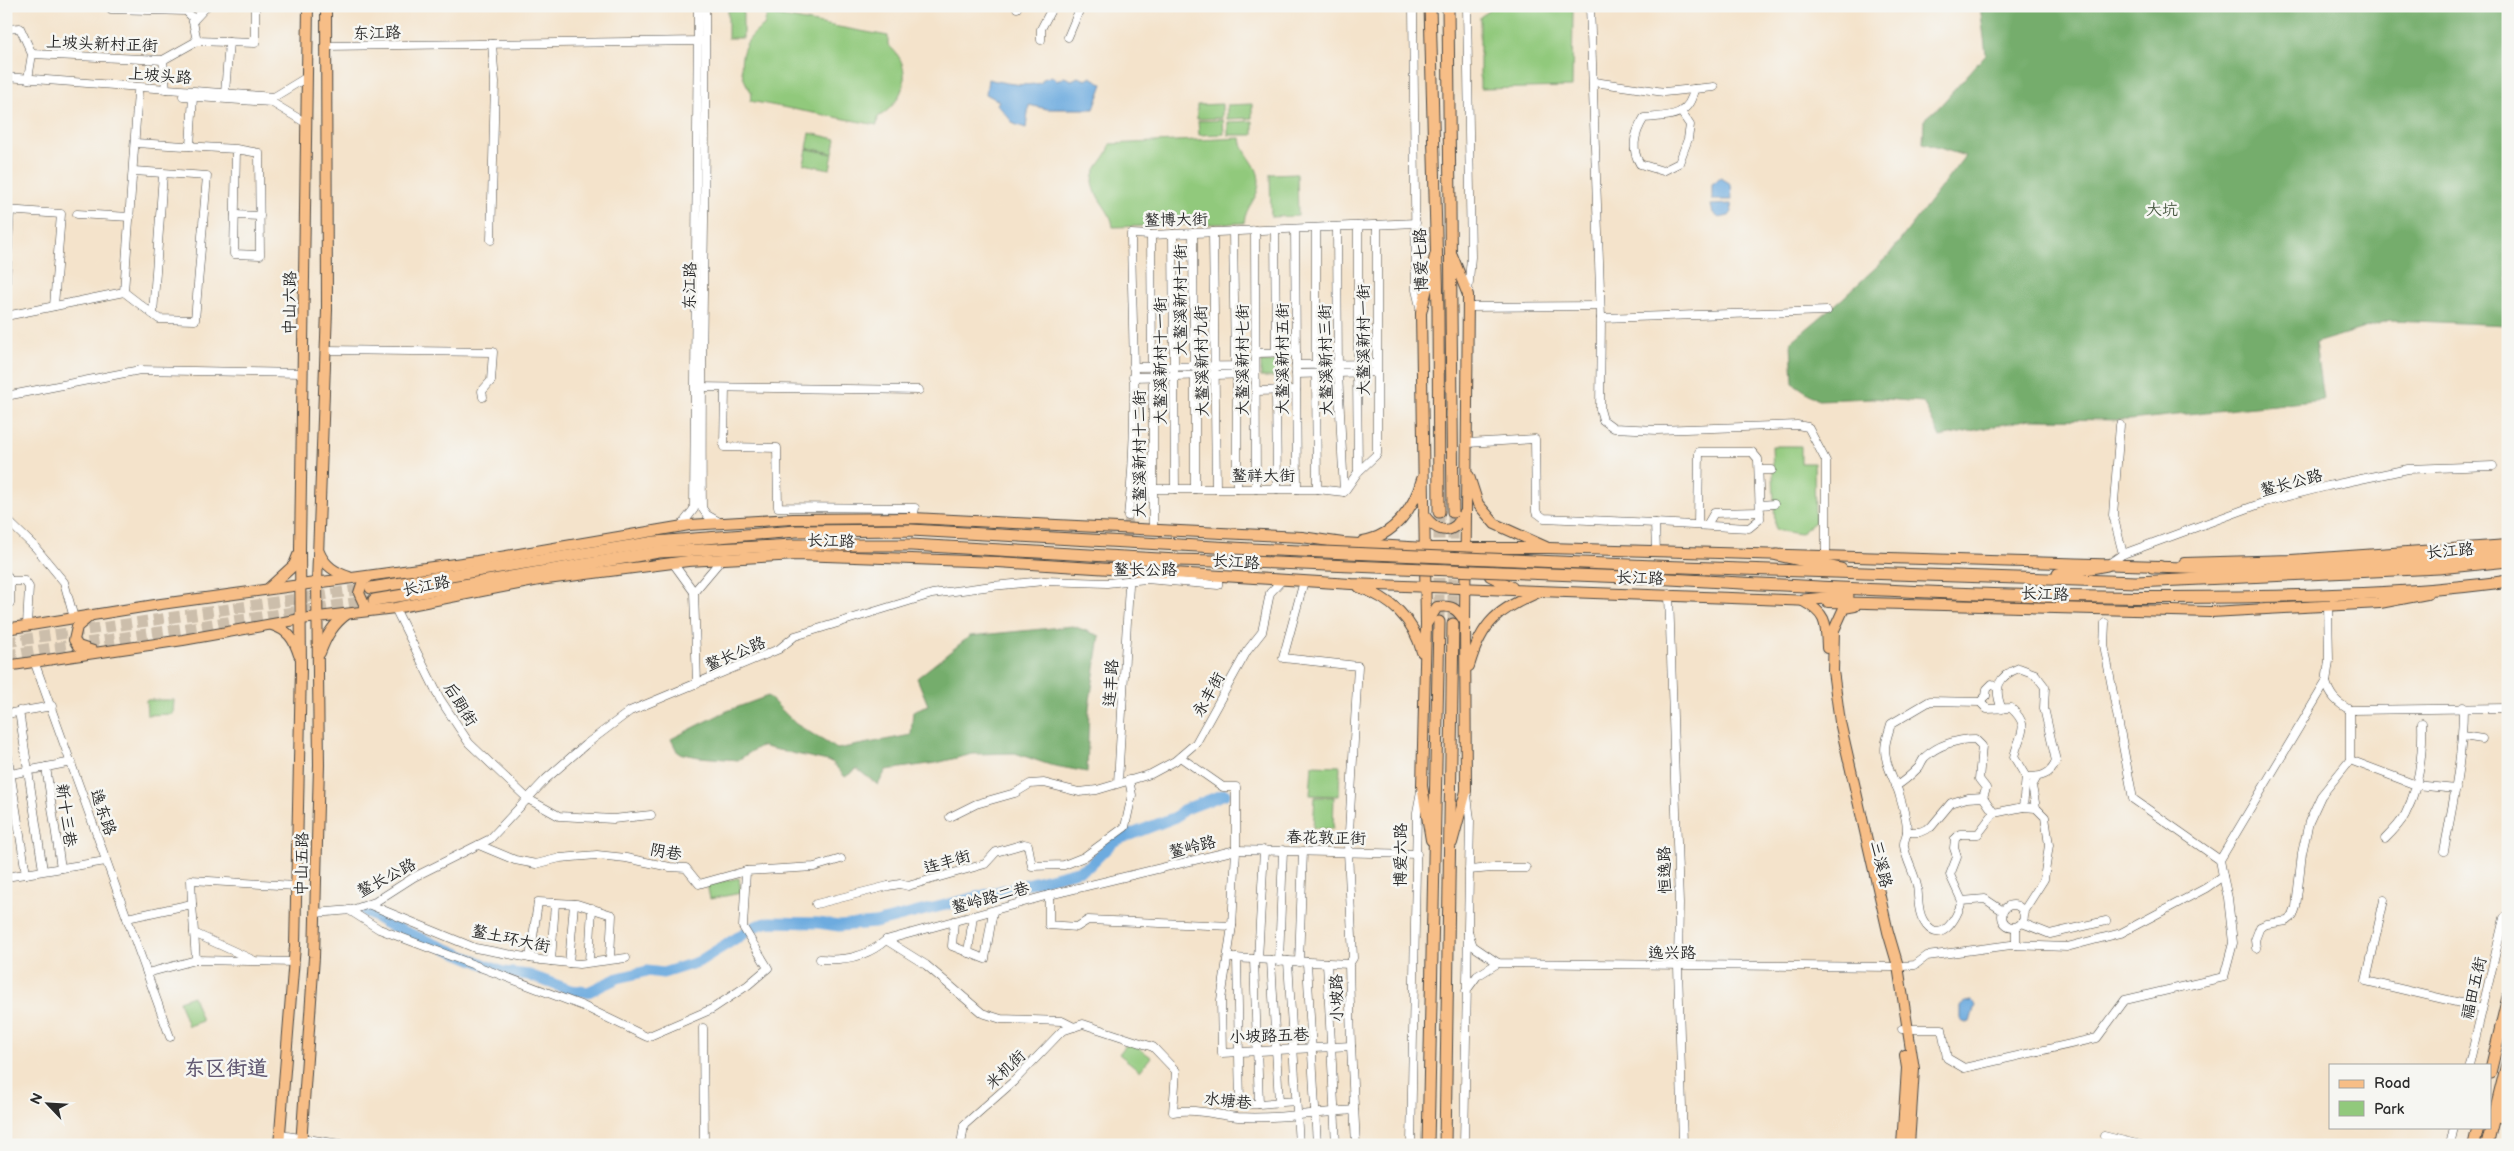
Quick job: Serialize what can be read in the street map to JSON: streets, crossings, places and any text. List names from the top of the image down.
{
  "streets": {
    "highway": ["博爱七路", "长江路", "博爱六路"],
    "main road": ["中山六路", "中山五路", "三溪路"],
    "street": [
      "东江路",
      "上坡头新村正街",
      "上坡头路",
      "鳌博大街",
      "大鳌溪新村十街",
      "大鳌溪新村一街",
      "大鳌溪新村五街",
      "大鳌溪新村七街",
      "大鳌溪新村三街",
      "大鳌溪新村十一街",
      "大鳌溪新村九街",
      "大鳌溪新村十二街",
      "鳌祥大街",
      "鳌长公路",
      "连丰路",
      "永丰街",
      "后朗街",
      "逸东路",
      "新十三巷",
      "春花敦正街",
      "鳌岭路",
      "阴巷",
      "连丰街",
      "恒逸路",
      "鳌岭路二巷",
      "鳌土环大街",
      "逸兴路",
      "福田五街",
      "小坡路",
      "小坡路五巷",
      "米机街",
      "水塘巷"
    ]
  },
  "crossings": [
    ["东江路", "长江路"],
    ["上坡头新村正街", "上坡头路"],
    ["上坡头路", "中山六路"],
    ["鳌博大街", "大鳌溪新村十街"],
    ["鳌博大街", "大鳌溪新村一街"],
    ["鳌博大街", "大鳌溪新村五街"],
    ["鳌博大街", "大鳌溪新村七街"],
    ["鳌博大街", "大鳌溪新村三街"],
    ["鳌博大街", "大鳌溪新村十一街"],
    ["鳌博大街", "大鳌溪新村九街"],
    ["鳌博大街", "鳌祥大街"],
    ["博爱七路", "长江路"],
    ["博爱七路", "博爱六路"],
    ["中山六路", "长江路"],
    ["中山六路", "中山五路"],
    ["大鳌溪新村五街", "鳌祥大街"],
    ["大鳌溪新村七街", "鳌祥大街"],
    ["大鳌溪新村三街", "鳌祥大街"],
    ["大鳌溪新村十一街", "鳌祥大街"],
    ["大鳌溪新村九街", "鳌祥大街"],
    ["大鳌溪新村十二街", "鳌祥大街"],
    ["大鳌溪新村十二街", "长江路"],
    ["鳌长公路", "长江路"],
    ["鳌长公路", "后朗街"],
    ["鳌长公路", "阴巷"],
    ["鳌长公路", "中山五路"],
    ["鳌长公路", "鳌土环大街"],
    ["长江路", "永丰街"],
    ["长江路", "后朗街"],
    ["长江路", "逸东路"],
    ["长江路", "博爱六路"],
    ["长江路", "中山五路"],
    ["长江路", "三溪路"],
    ["长江路", "恒逸路"],
    ["长江路", "小坡路"],
    ["连丰路", "永丰街"],
    ["永丰街", "连丰街"],
    ["春花敦正街", "鳌岭路"],
    ["春花敦正街", "博爱六路"],
    ["春花敦正街", "小坡路"],
    ["鳌岭路", "鳌岭路二巷"],
    ["鳌岭路", "小坡路五巷"],
    ["三溪路", "逸兴路"],
    ["恒逸路", "逸兴路"],
    ["小坡路", "小坡路五巷"],
    ["小坡路", "水塘巷"],
    ["米机街", "水塘巷"]
  ],
  "districts": ["东区街道"],
  "parks": ["大坑"],
  "legend": ["Road", "Park"],
  "north": "top left"
}
